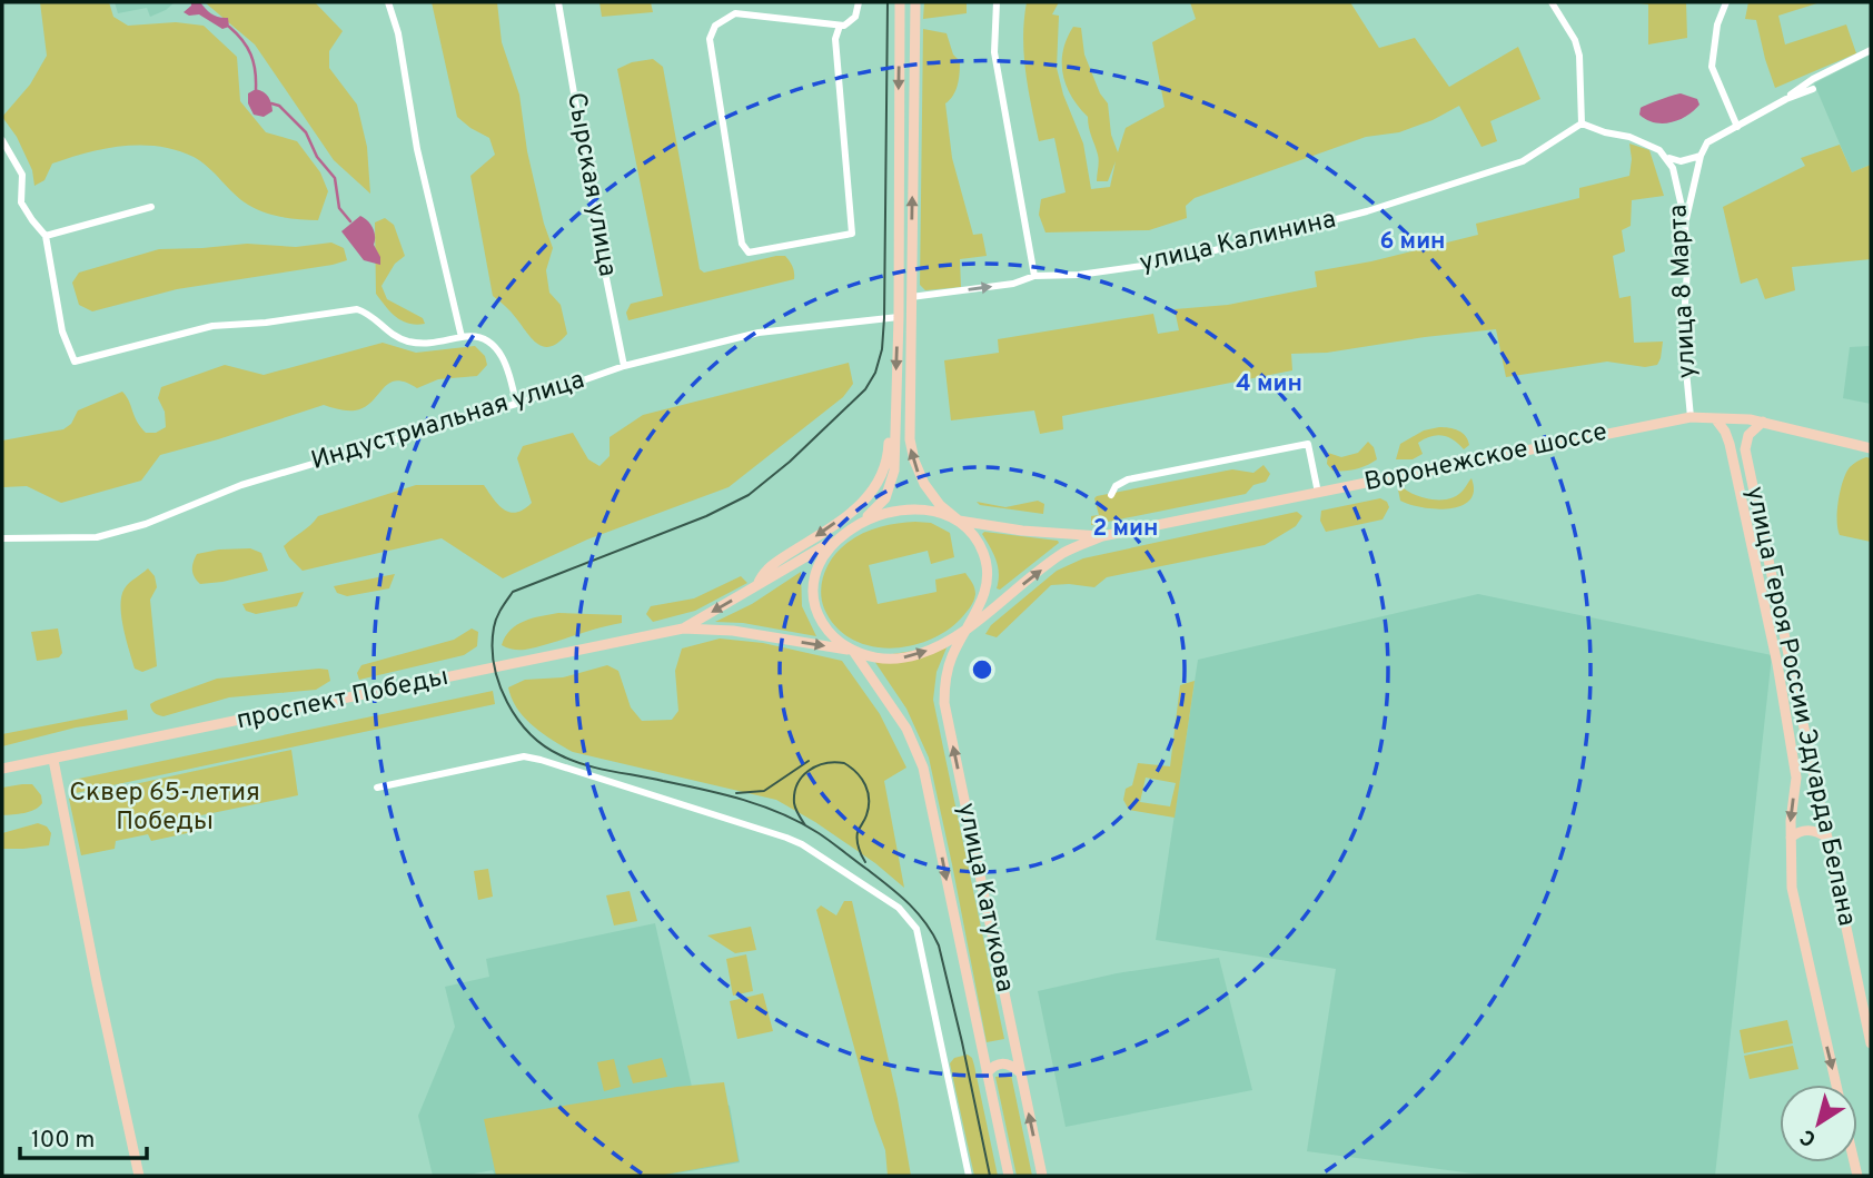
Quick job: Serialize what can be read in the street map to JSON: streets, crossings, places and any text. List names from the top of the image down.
{
  "streets": {
    "main road": [
      "Воронежское шоссе",
      "проспект Победы",
      "улица Героя России Эдуарда Белана",
      "улица Катукова"
    ],
    "street": [
      "Сырская улица",
      "улица Калинина",
      "улица 8 Марта",
      "Индустриальная улица"
    ]
  },
  "crossings": [
    ["Сырская улица", "Индустриальная улица"],
    ["улица 8 Марта", "Воронежское шоссе"],
    ["Воронежское шоссе", "улица Героя России Эдуарда Белана"]
  ],
  "parks": ["Сквер 65-летия Победы"],
  "scale_bar": "100 m",
  "north": "bottom left",
  "rings": ["6 мин", "4 мин", "2 мин"]
}
